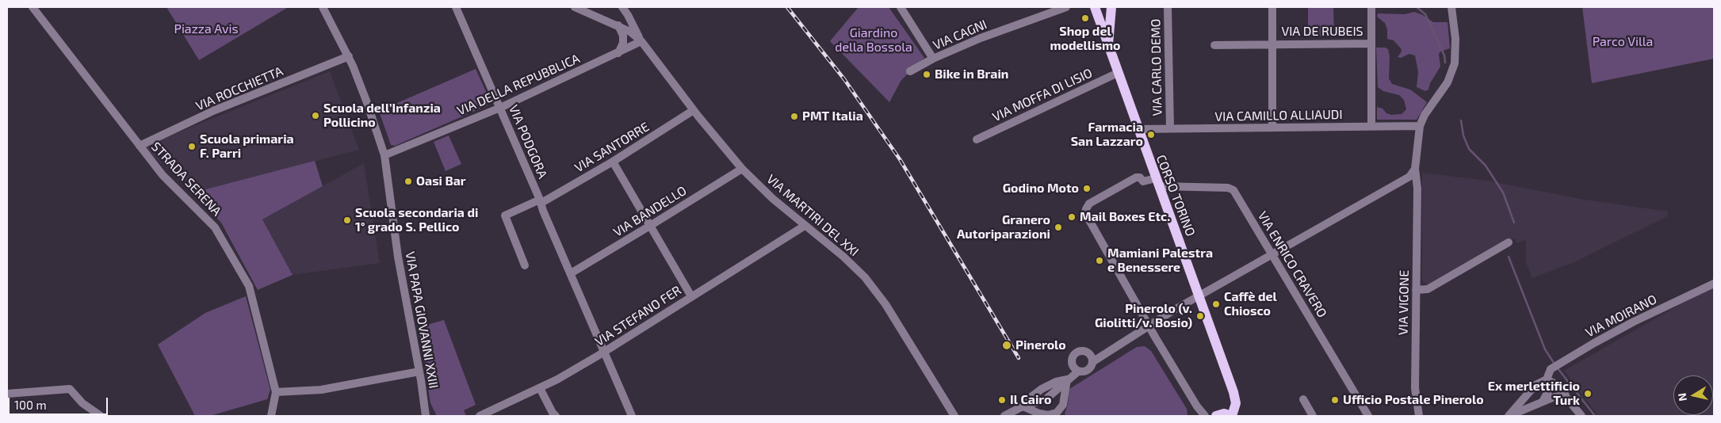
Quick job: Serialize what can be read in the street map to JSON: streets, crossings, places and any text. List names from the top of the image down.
{
  "streets": {
    "main road": ["CORSO TORINO"],
    "street": [
      "VIA DE RUBEIS",
      "VIA CAGNI",
      "VIA CARLO DEMO",
      "VIA DELLA REPUBBLICA",
      "VIA ROCCHIETTA",
      "VIA MOFFA DI LISIO",
      "VIA CAMILLO ALLIAUDI",
      "VIA PODGORA",
      "VIA SANTORRE",
      "STRADA SERENA",
      "VIA BANDELLO",
      "VIA MARTIRI DEL XXI",
      "VIA ENRICO CRAVERO",
      "VIA VIGONE",
      "VIA STEFANO FER",
      "VIA MOIRANO",
      "VIA PAPA GIOVANNI XXIII"
    ]
  },
  "crossings": [
    ["VIA DE RUBEIS", "VIA CAMILLO ALLIAUDI"],
    ["VIA CARLO DEMO", "VIA CAMILLO ALLIAUDI"],
    ["VIA DELLA REPUBBLICA", "VIA PODGORA"],
    ["VIA DELLA REPUBBLICA", "VIA MARTIRI DEL XXI"],
    ["VIA DELLA REPUBBLICA", "VIA PAPA GIOVANNI XXIII"],
    ["VIA ROCCHIETTA", "STRADA SERENA"],
    ["VIA ROCCHIETTA", "VIA PAPA GIOVANNI XXIII"],
    ["VIA MOFFA DI LISIO", "CORSO TORINO"],
    ["VIA CAMILLO ALLIAUDI", "CORSO TORINO"],
    ["VIA CAMILLO ALLIAUDI", "VIA VIGONE"],
    ["VIA PODGORA", "VIA SANTORRE"],
    ["VIA PODGORA", "VIA BANDELLO"],
    ["VIA PODGORA", "VIA STEFANO FER"],
    ["VIA SANTORRE", "VIA MARTIRI DEL XXI"],
    ["CORSO TORINO", "VIA ENRICO CRAVERO"],
    ["VIA BANDELLO", "VIA MARTIRI DEL XXI"],
    ["VIA MARTIRI DEL XXI", "VIA STEFANO FER"]
  ],
  "parks": ["Piazza Avis", "Giardino della Bossola", "Parco Villa"],
  "places": [
    "Shop del modellismo",
    "Bike in Brain",
    "Scuola dell’Infanzia Pollicino",
    "PMT Italia",
    "Farmacia San Lazzaro",
    "Scuola primaria F. Parri",
    "Oasi Bar",
    "Godino Moto",
    "Mail Boxes Etc.",
    "Scuola secondaria di 1° grado S. Pellico",
    "Granero Autoriparazioni",
    "Mamiani Palestra e Benessere",
    "Caffè del Chiosco",
    "Pinerolo (v. Giolitti/v. Bosio)",
    "Pinerolo",
    "Ex merlettificio Turk",
    "Il Cairo",
    "Ufficio Postale Pinerolo"
  ],
  "scale_bar": "100 m",
  "north": "left"
}
